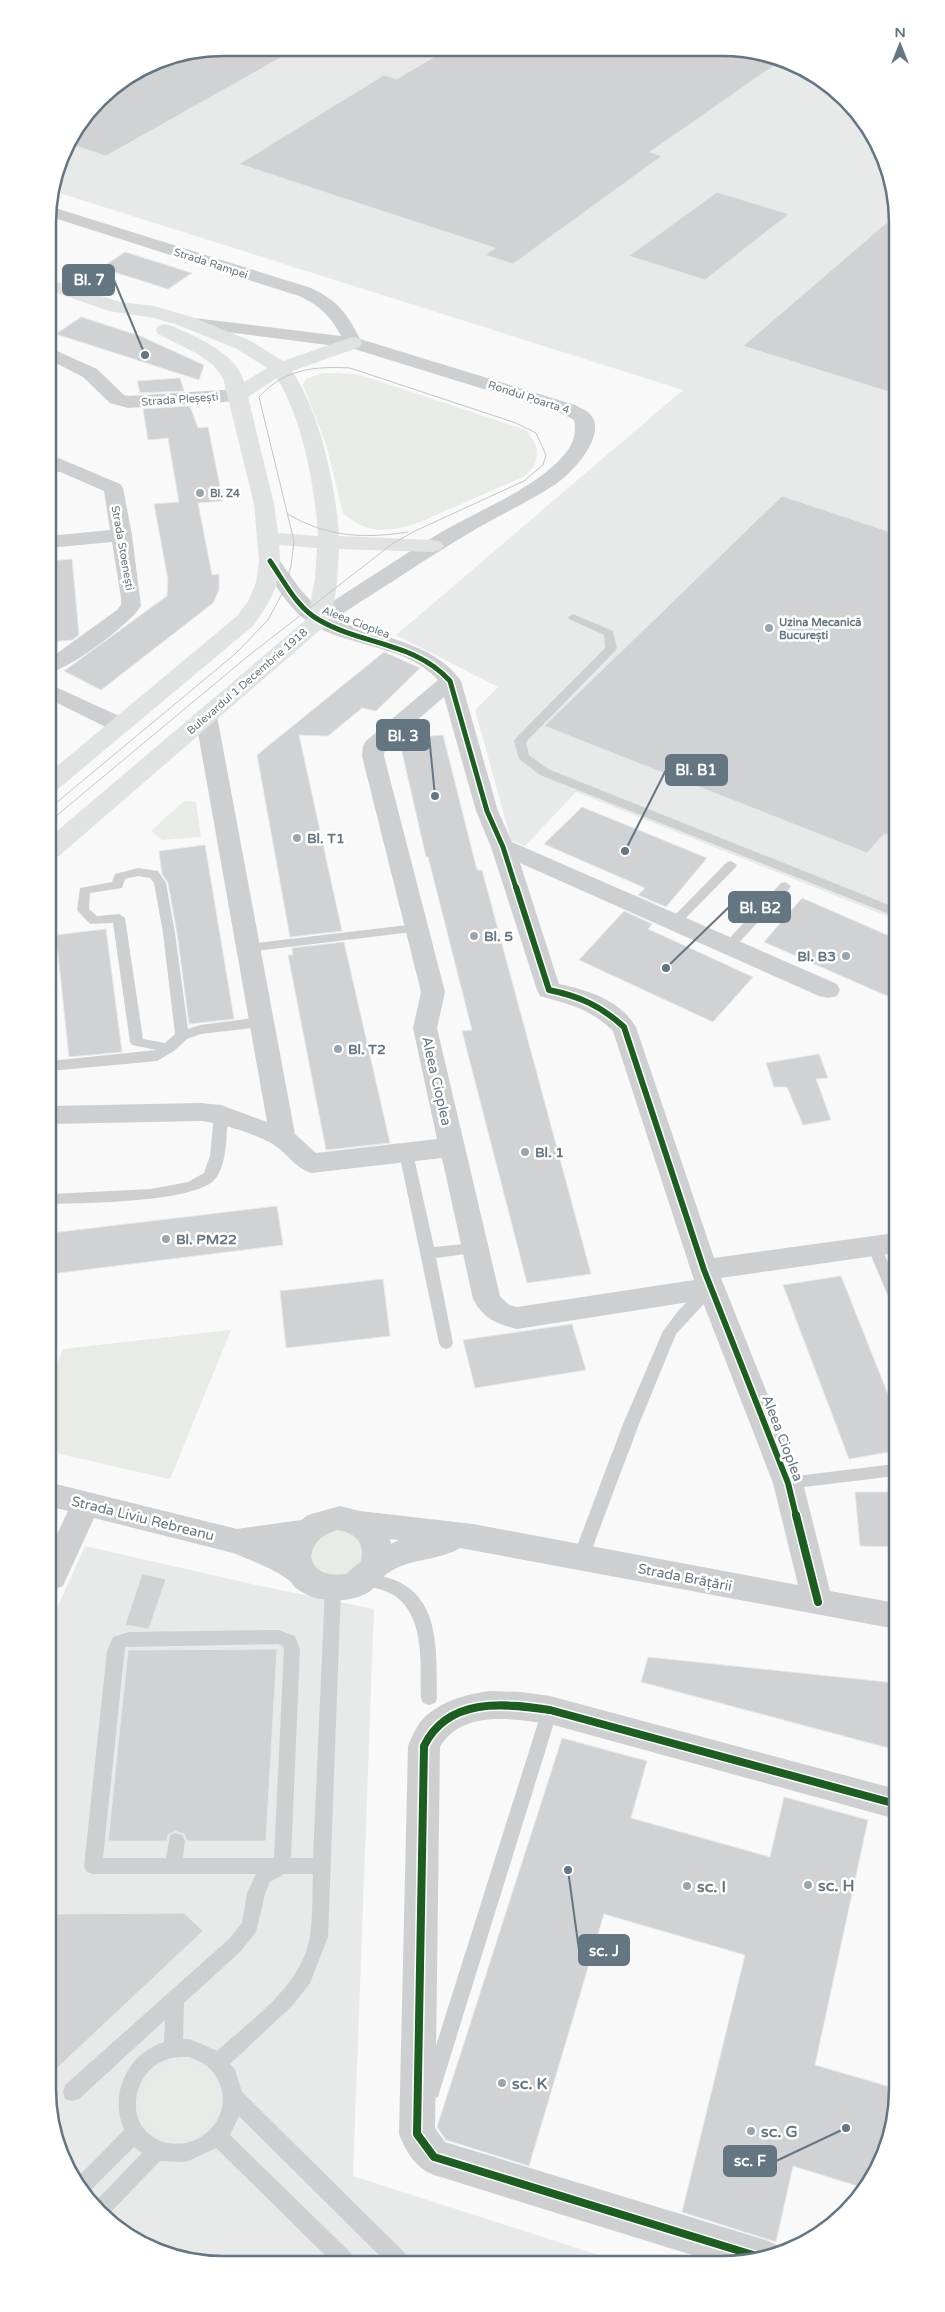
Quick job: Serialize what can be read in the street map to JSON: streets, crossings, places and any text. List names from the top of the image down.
{
  "streets": {
    "main road": ["Bulevardul 1 Decembrie 1918"],
    "street": [
      "Strada Rampei",
      "Rondul Poarta 4",
      "Strada Pleșești",
      "Strada Stoenești",
      "Aleea Cioplea",
      "Strada Liviu Rebreanu",
      "Strada Brățării"
    ]
  },
  "crossings": [
    ["Strada Rampei", "Rondul Poarta 4"],
    ["Rondul Poarta 4", "Aleea Cioplea"],
    ["Rondul Poarta 4", "Bulevardul 1 Decembrie 1918"],
    ["Strada Pleșești", "Bulevardul 1 Decembrie 1918"],
    ["Aleea Cioplea", "Bulevardul 1 Decembrie 1918"],
    ["Aleea Cioplea", "Strada Brățării"],
    ["Strada Liviu Rebreanu", "Strada Brățării"]
  ],
  "places": [
    "Bl. 7",
    "Bl. Z4",
    "Uzina Mecanică București",
    "Bl. 3",
    "Bl. T1",
    "Bl. B1",
    "Bl. 5",
    "Bl. B3",
    "Bl. B2",
    "Bl. T2",
    "Bl. 1",
    "Bl. PM22",
    "sc. J",
    "sc. H",
    "sc. I",
    "sc. K",
    "sc. F",
    "sc. G"
  ],
  "north": "top"
}
